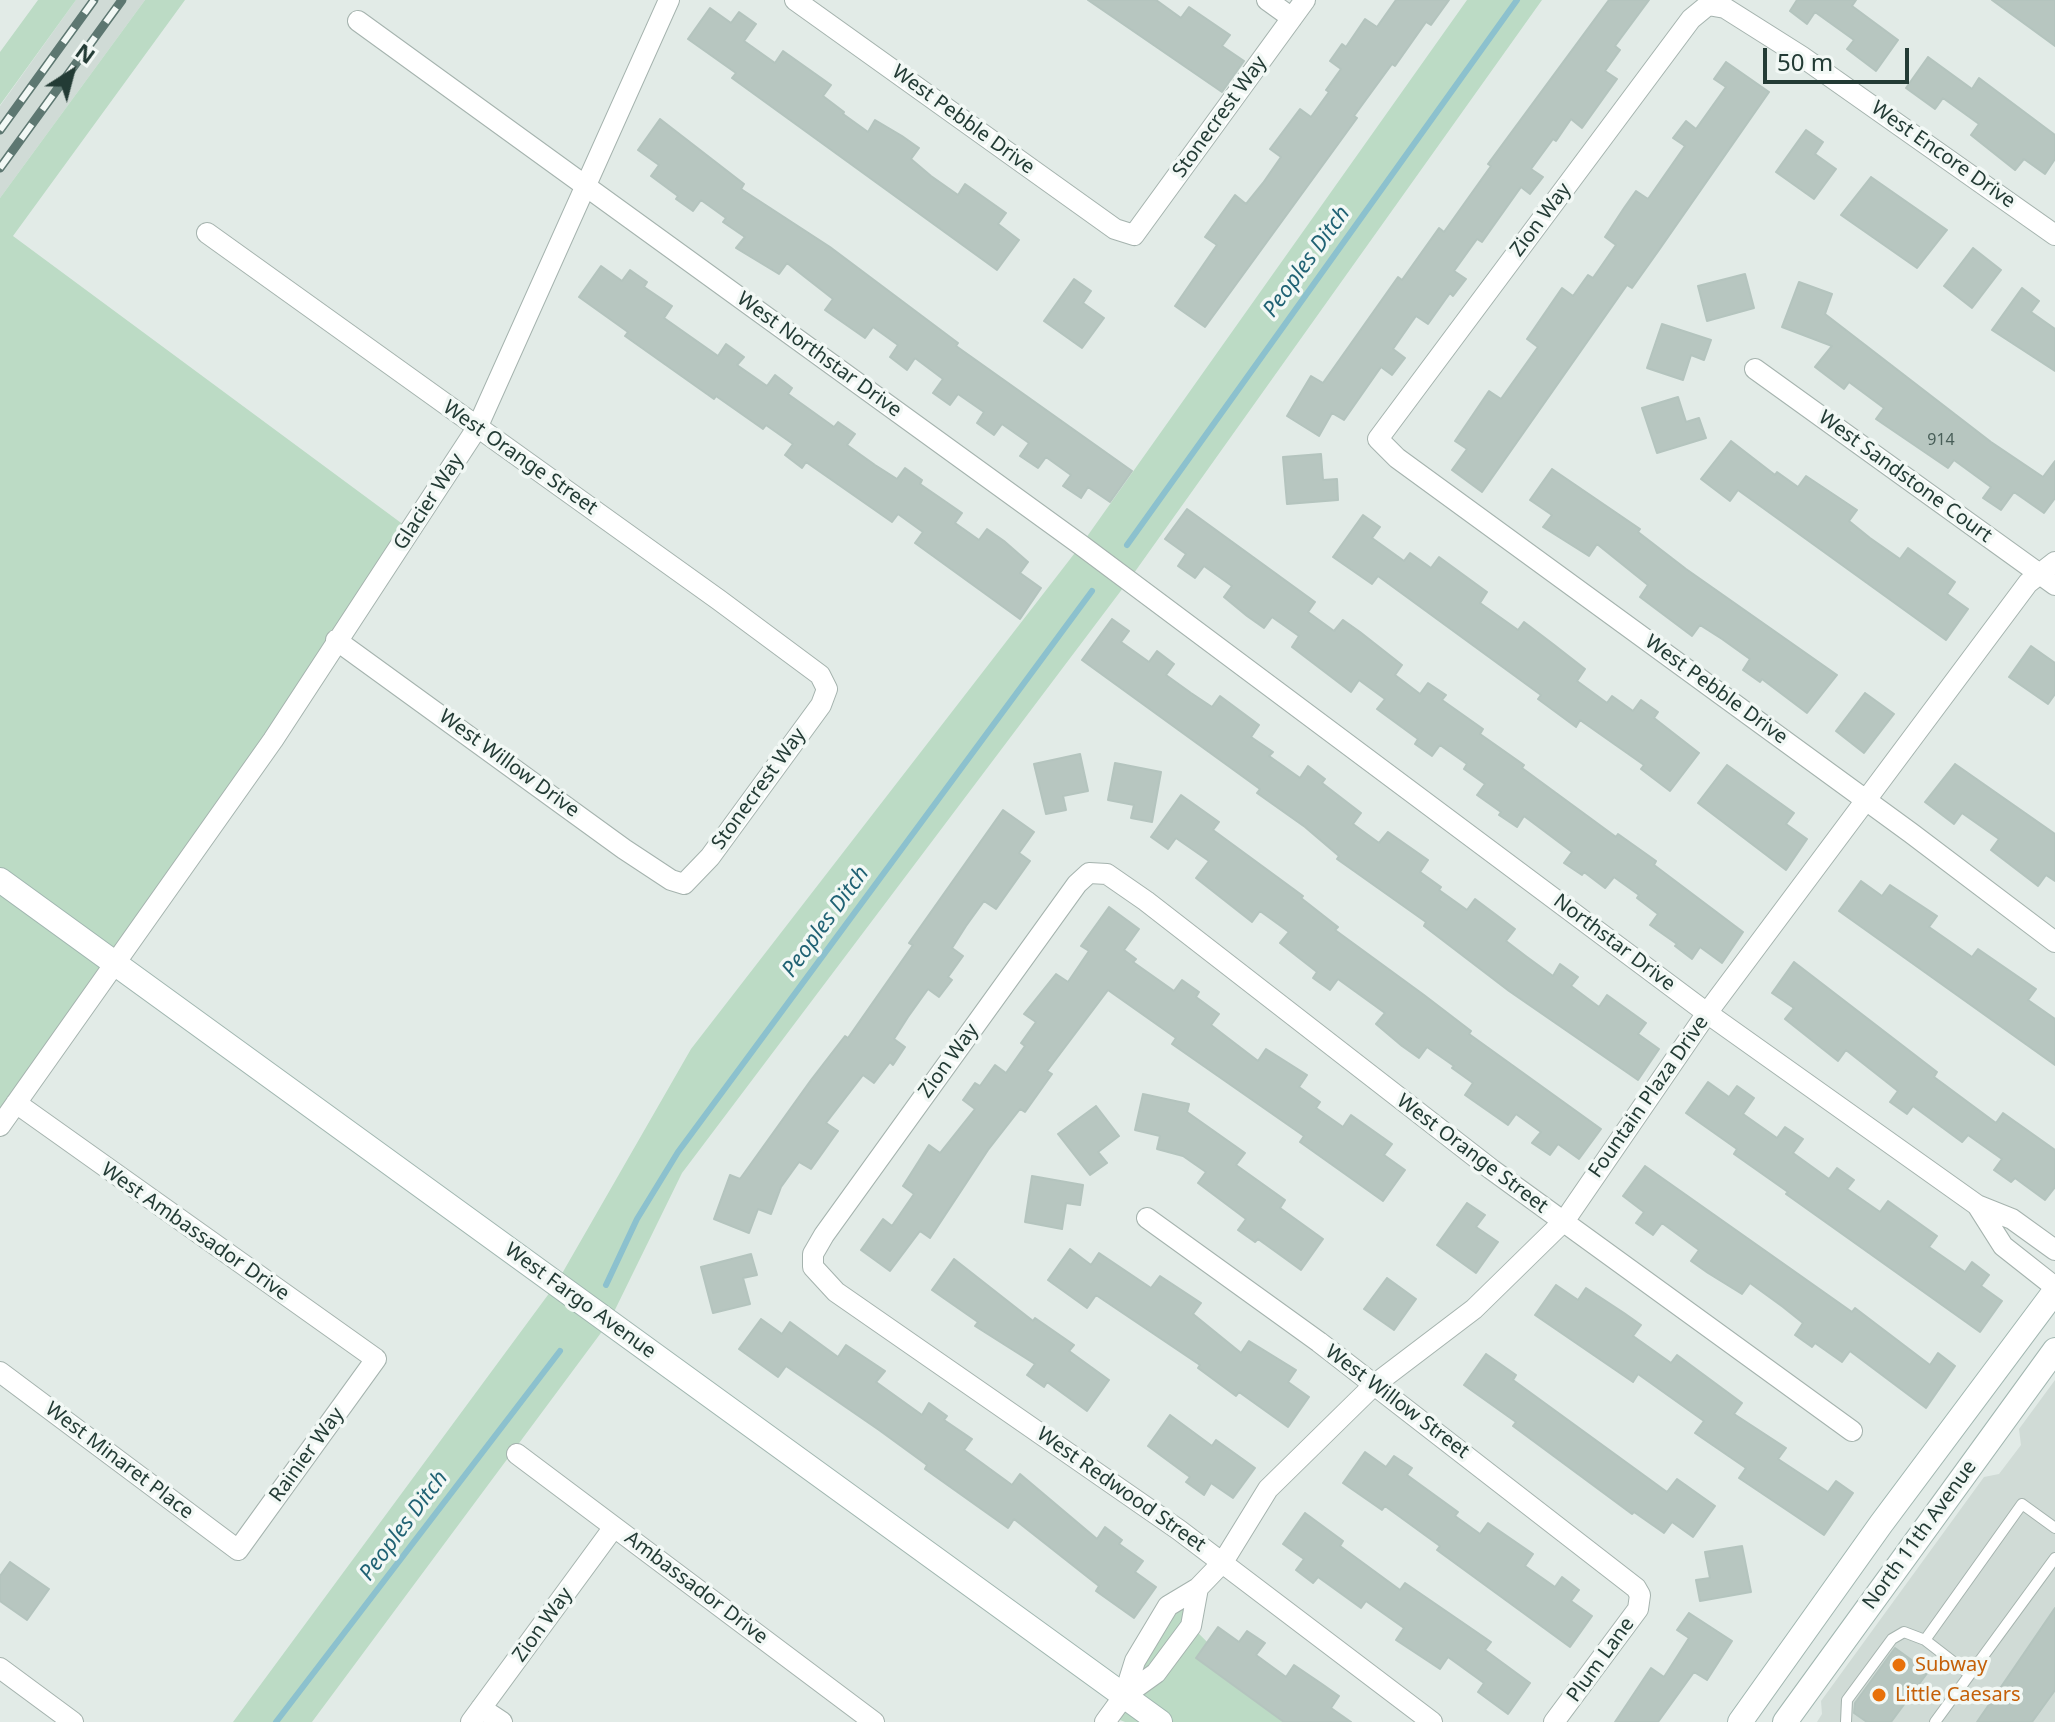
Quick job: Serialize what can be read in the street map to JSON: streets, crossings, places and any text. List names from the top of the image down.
{
  "streets": {
    "main road": ["West Fargo Avenue", "North 11th Avenue"],
    "street": [
      "Stonecrest Way",
      "West Pebble Drive",
      "West Encore Drive",
      "Zion Way",
      "West Northstar Drive",
      "West Orange Street",
      "West Sandstone Court",
      "Glacier Way",
      "West Willow Drive",
      "Northstar Drive",
      "Fountain Plaza Drive",
      "West Ambassador Drive",
      "West Willow Street",
      "Rainier Way",
      "West Minaret Place",
      "West Redwood Street",
      "Ambassador Drive",
      "Plum Lane"
    ]
  },
  "crossings": [
    ["Stonecrest Way", "West Pebble Drive"],
    ["Stonecrest Way", "West Orange Street"],
    ["Stonecrest Way", "West Willow Drive"],
    ["West Pebble Drive", "Zion Way"],
    ["West Pebble Drive", "Fountain Plaza Drive"],
    ["West Encore Drive", "Zion Way"],
    ["Zion Way", "West Orange Street"],
    ["Zion Way", "West Redwood Street"],
    ["Zion Way", "Ambassador Drive"],
    ["West Northstar Drive", "Glacier Way"],
    ["West Northstar Drive", "Northstar Drive"],
    ["West Orange Street", "Glacier Way"],
    ["West Orange Street", "Fountain Plaza Drive"],
    ["West Sandstone Court", "Fountain Plaza Drive"],
    ["Glacier Way", "West Willow Drive"],
    ["Glacier Way", "West Ambassador Drive"],
    ["Glacier Way", "West Fargo Avenue"],
    ["Northstar Drive", "Fountain Plaza Drive"],
    ["Northstar Drive", "North 11th Avenue"],
    ["Fountain Plaza Drive", "West Fargo Avenue"],
    ["Fountain Plaza Drive", "West Willow Street"],
    ["Fountain Plaza Drive", "West Redwood Street"],
    ["West Ambassador Drive", "Rainier Way"],
    ["West Willow Street", "Plum Lane"],
    ["Rainier Way", "West Minaret Place"]
  ],
  "water": ["Peoples Ditch"],
  "places": ["Subway", "Little Caesars"],
  "house_numbers": ["914"],
  "scale_bar": "50 m",
  "north": "top right"
}
